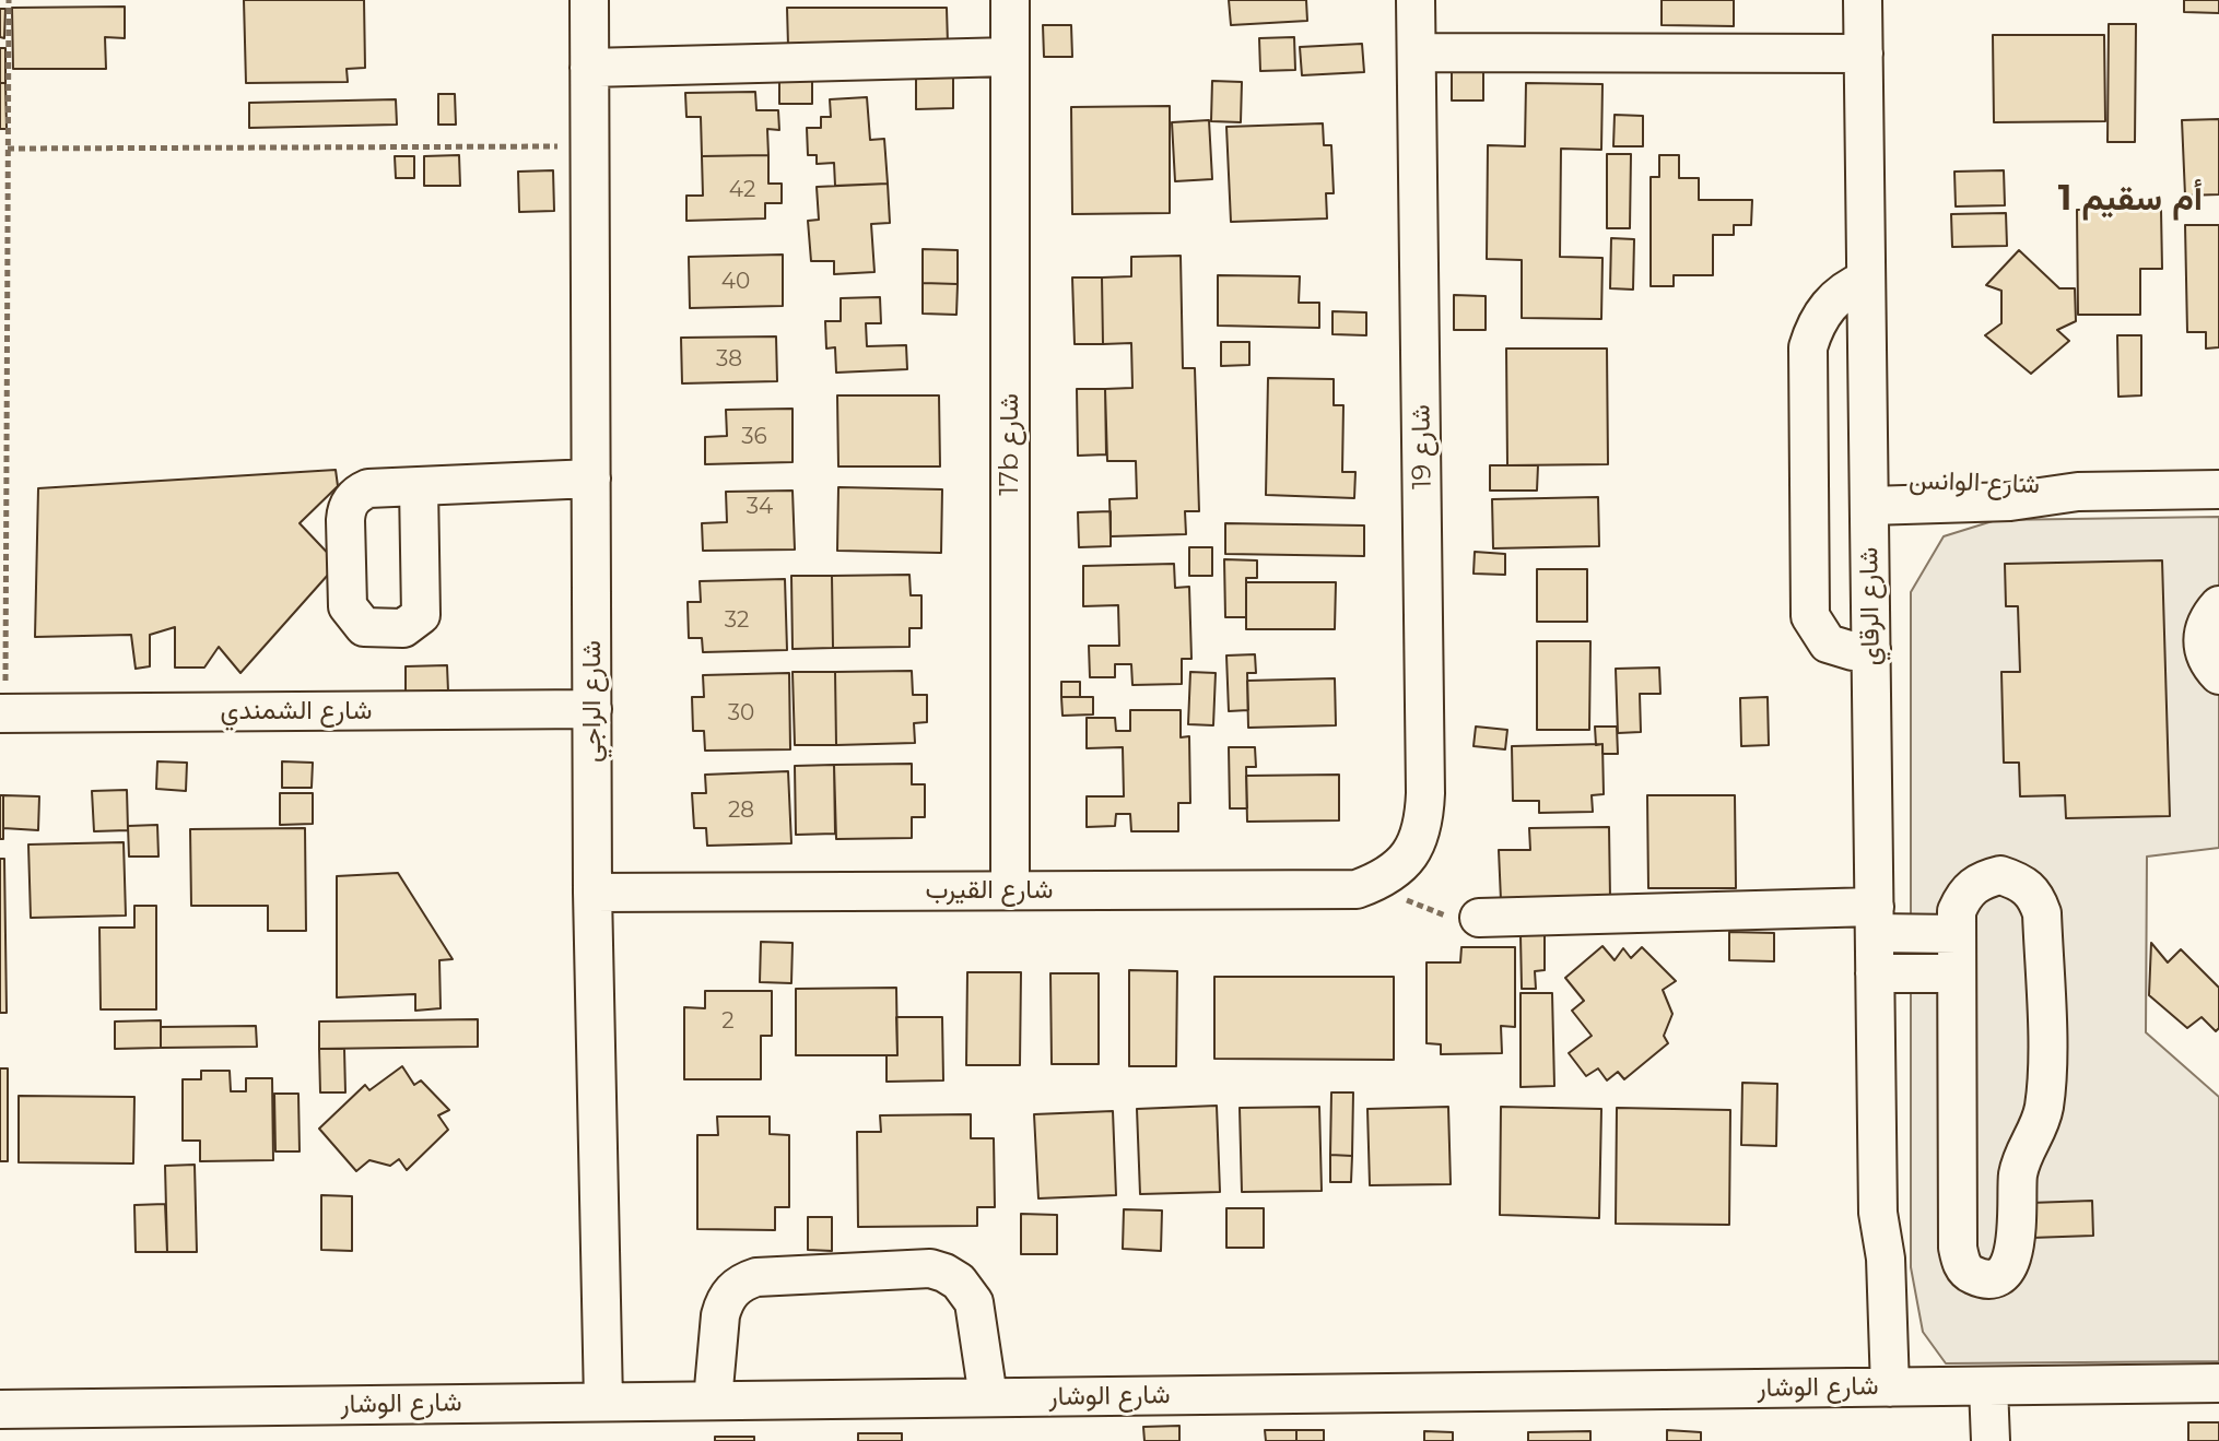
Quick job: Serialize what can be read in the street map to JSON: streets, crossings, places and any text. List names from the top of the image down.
{
  "streets": {
    "street": [
      "17b شارع",
      "شارع 19",
      "شارع الوانس",
      "شارع الرقاي",
      "شارع الراجي",
      "شارع الشمندي",
      "شارع القيرب",
      "شارع الوشار"
    ]
  },
  "crossings": [
    ["17b شارع", "شارع القيرب"],
    ["شارع 19", "شارع القيرب"],
    ["شارع الوانس", "شارع الرقاي"],
    ["شارع الرقاي", "شارع الوشار"],
    ["شارع الراجي", "شارع الشمندي"],
    ["شارع الراجي", "شارع القيرب"],
    ["شارع الراجي", "شارع الوشار"]
  ],
  "districts": ["أم سقيم 1"],
  "house_numbers": [
    "42",
    "40",
    "38",
    "36",
    "34",
    "32",
    "30",
    "28",
    "2"
  ]
}
